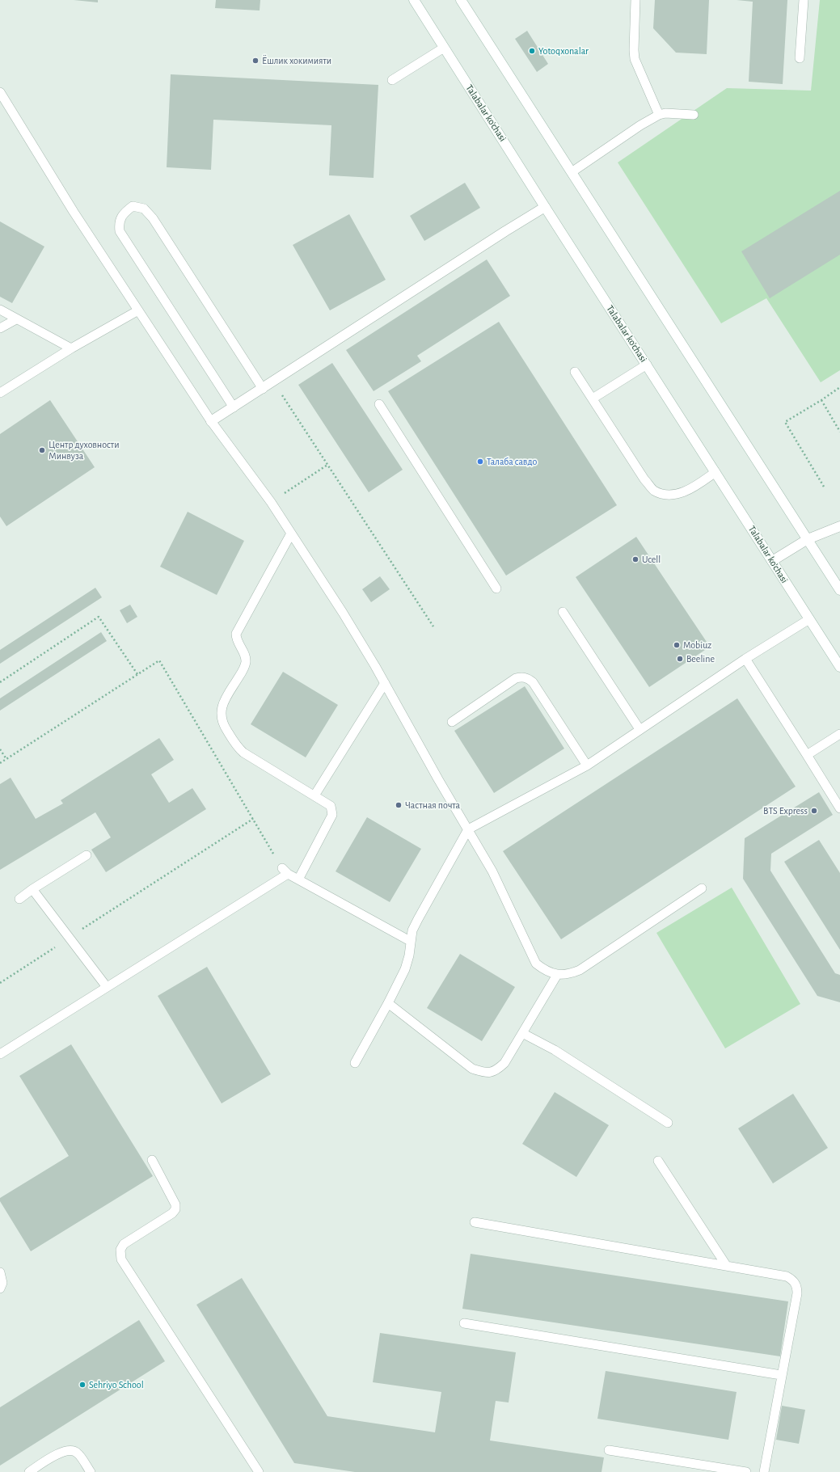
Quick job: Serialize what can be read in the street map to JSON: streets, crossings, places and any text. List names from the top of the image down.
{
  "streets": {
    "main road": ["Talabalar ko'chasi"]
  },
  "places": [
    "Yotoqxonalar",
    "Ёшлик хокимияти",
    "Центр духовности Минвуза",
    "Талаба савдо",
    "Ucell",
    "Mobiuz",
    "Beeline",
    "Частная почта",
    "BTS Express",
    "Sehriyo School"
  ]
}
